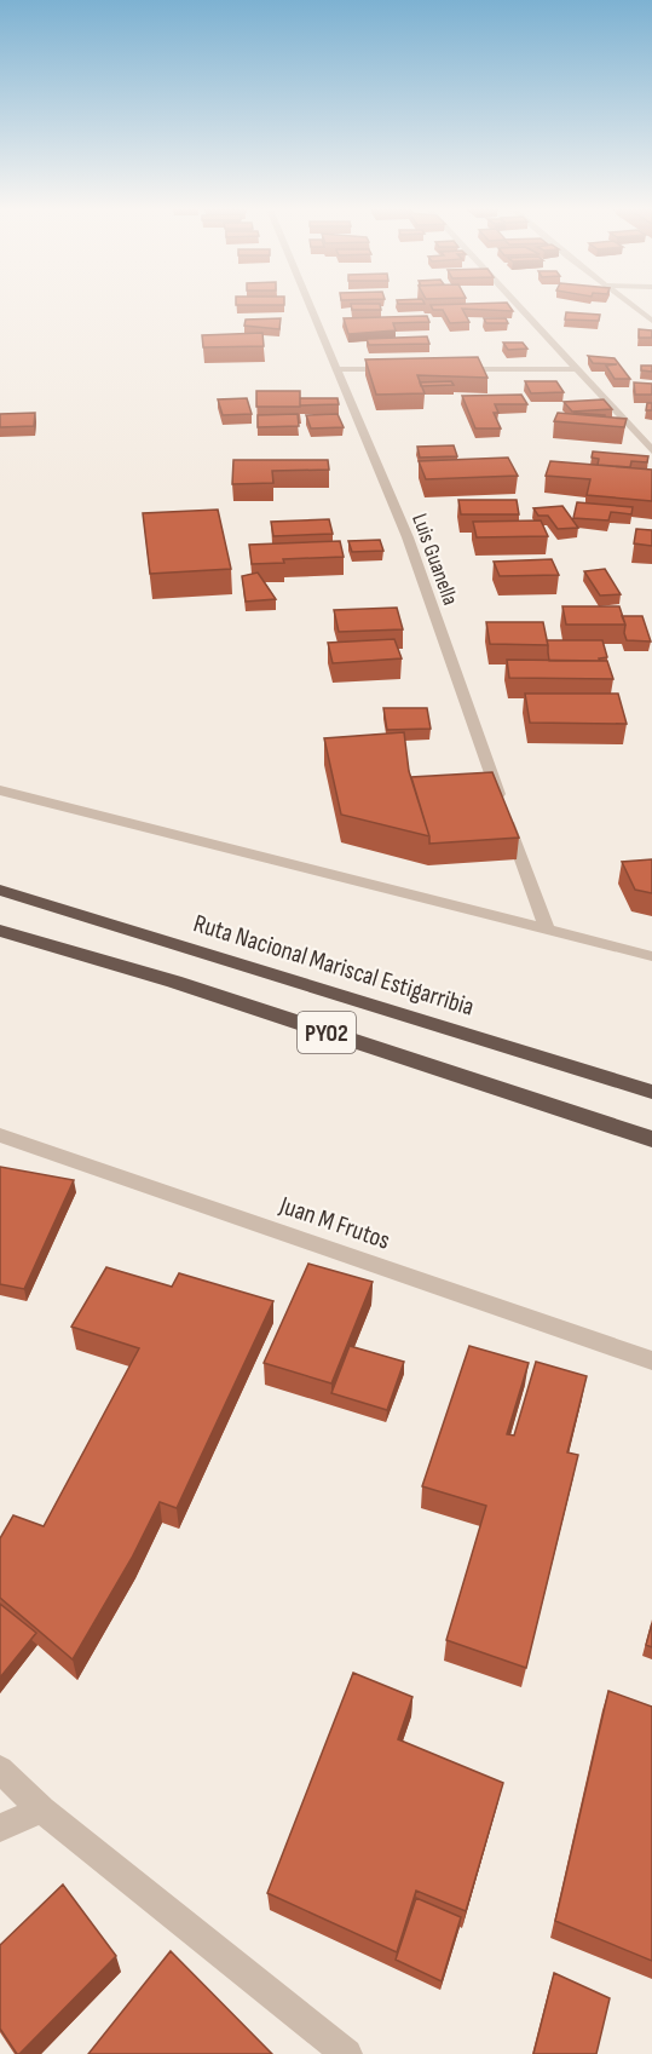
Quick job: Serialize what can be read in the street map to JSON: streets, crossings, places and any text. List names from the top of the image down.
{
  "streets": {
    "highway": ["Ruta Nacional Mariscal Estigarribia", "PY02"],
    "street": ["Luis Guanella", "Juan M Frutos"]
  }
}
